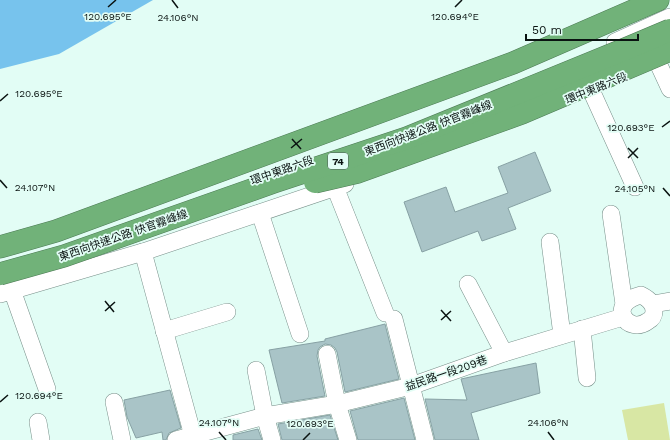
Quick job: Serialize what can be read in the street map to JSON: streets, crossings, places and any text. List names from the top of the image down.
{
  "streets": {
    "highway": ["東西向快速公路 快官霧峰線", "74"],
    "street": ["環中東路六段", "益民路一段209巷"]
  },
  "crossings": [
    ["環中東路六段", "東西向快速公路 快官霧峰線"]
  ],
  "scale_bar": "50 m",
  "coordinates": [
    "120.695°E",
    "120.694°E",
    "24.106°N",
    "120.693°E",
    "24.107°N",
    "24.105°N"
  ]
}
